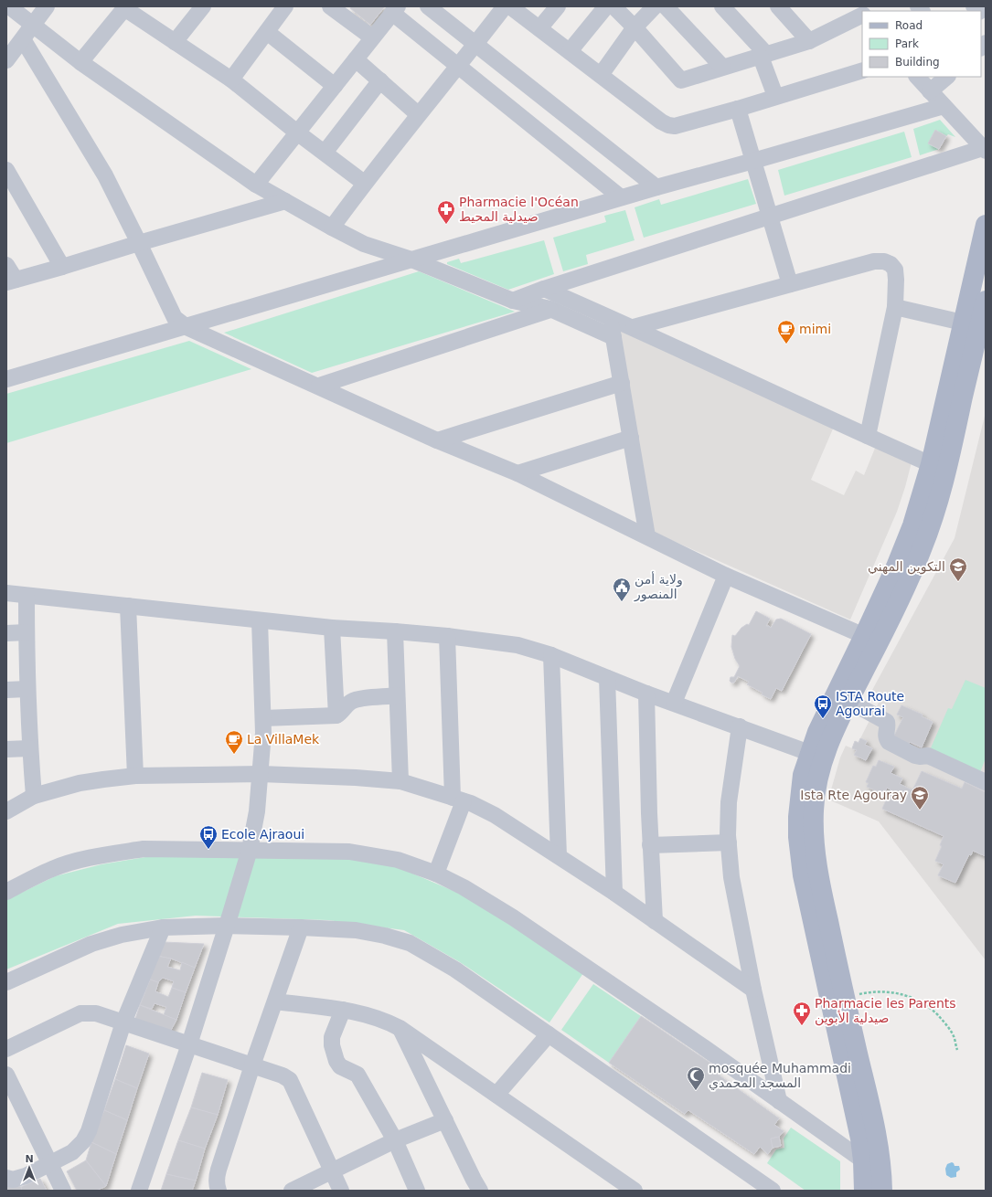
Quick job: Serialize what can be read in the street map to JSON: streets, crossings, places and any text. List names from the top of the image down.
{
  "places": {
    "pharmacy": ["Pharmacie l'Océan صيدلية المحيط", "Pharmacie les Parents صيدلية الأبوين"],
    "cafe": ["mimi", "La VillaMek"],
    "school or university": ["التكوين المهني", "Ista Rte Agouray"],
    "public building": ["ولاية أمن المنصور"],
    "bus stop": ["ISTA Route Agourai", "Ecole Ajraoui"],
    "mosque": ["mosquée Muhammadi المسجد المحمدي"]
  },
  "legend": ["Road", "Park", "Building"],
  "north": "top"
}
